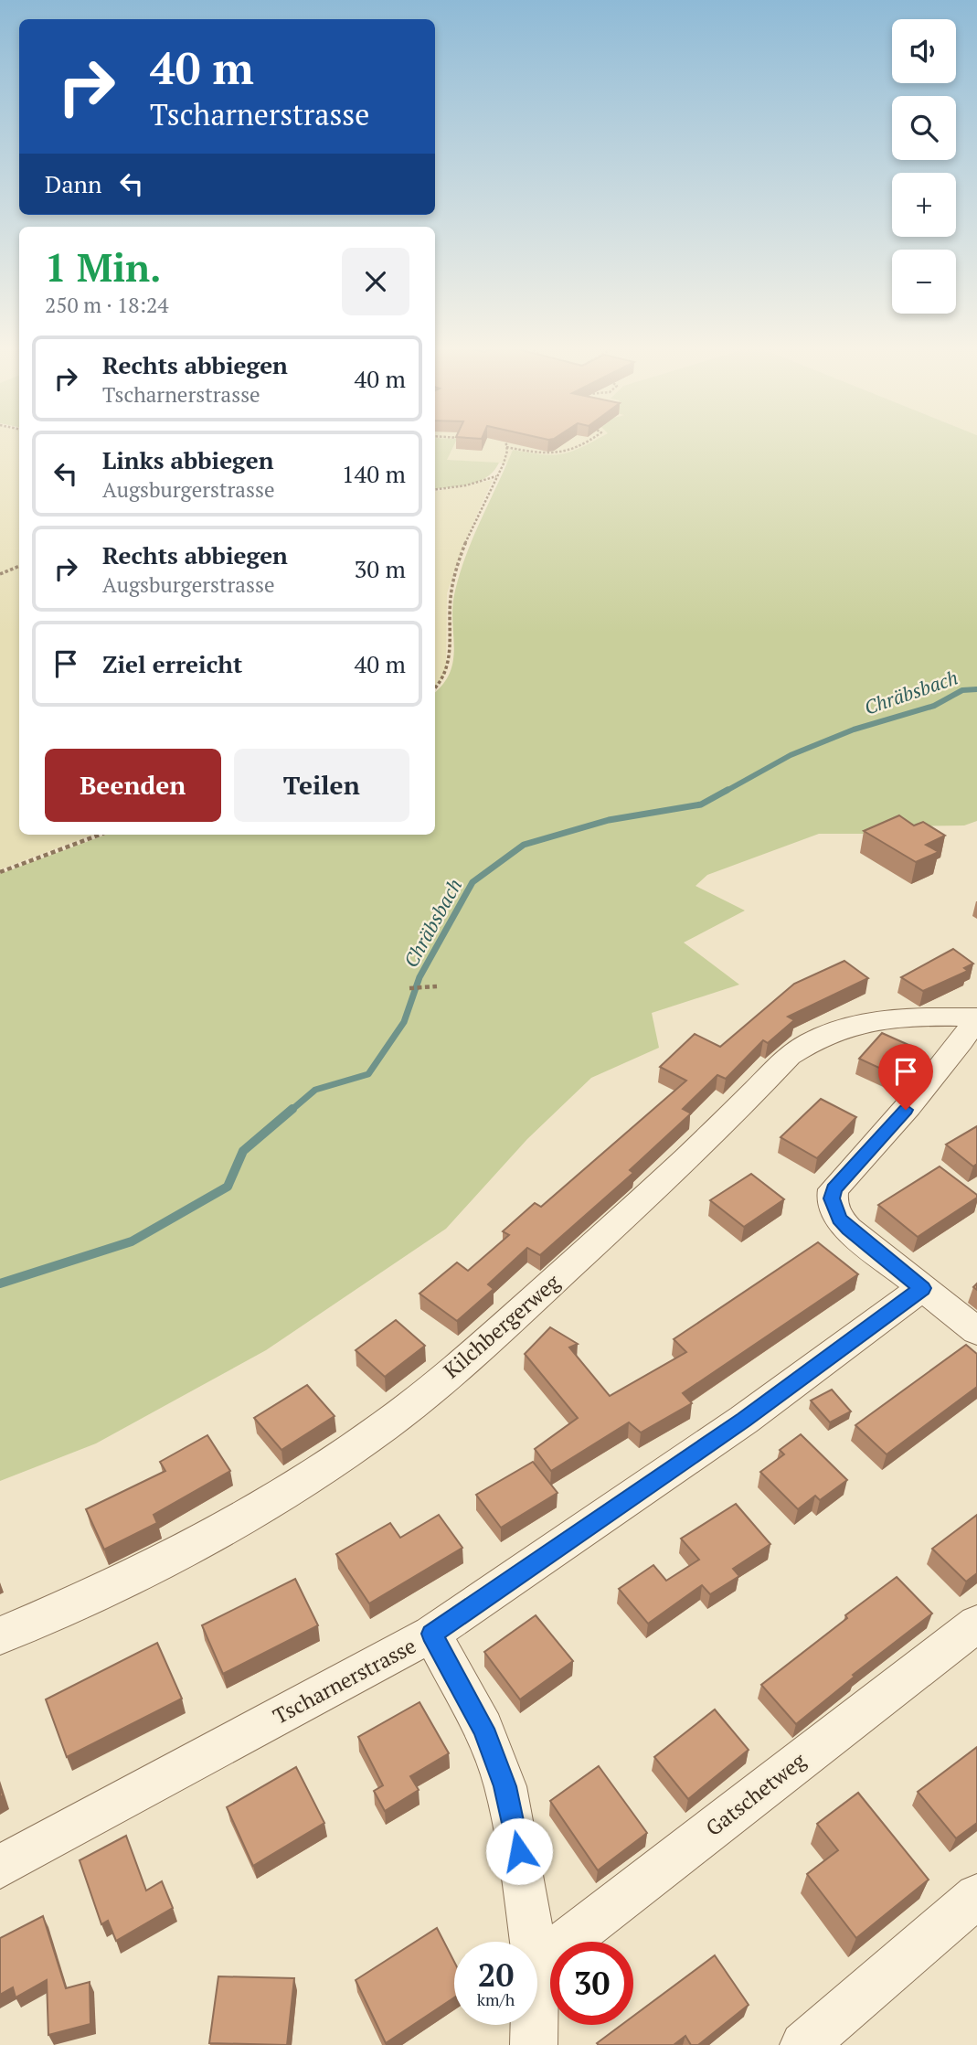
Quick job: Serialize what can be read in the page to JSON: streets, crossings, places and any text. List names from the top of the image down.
{
  "streets": {
    "street": ["Kilchbergerweg", "Tscharnerstrasse", "Gatschetweg"]
  },
  "water": ["Chräbsbach"],
  "page": {
    "map_buttons": ["+", "−"],
    "turn": ["40 m", "Tscharnerstrasse"],
    "then": "Dann",
    "heading": ["1 Min.", "250 m · 18:24"],
    "list": [
      {
        "name": "Rechts abbiegen",
        "note": "Tscharnerstrasse",
        "value": "40 m"
      },
      {
        "name": "Links abbiegen",
        "note": "Augsburgerstrasse",
        "value": "140 m"
      },
      {
        "name": "Rechts abbiegen",
        "note": "Augsburgerstrasse",
        "value": "30 m"
      },
      {
        "name": "Ziel erreicht",
        "value": "40 m"
      }
    ],
    "buttons": ["Beenden", "Teilen"],
    "speed": "20 km/h",
    "limit": "30"
  }
}
